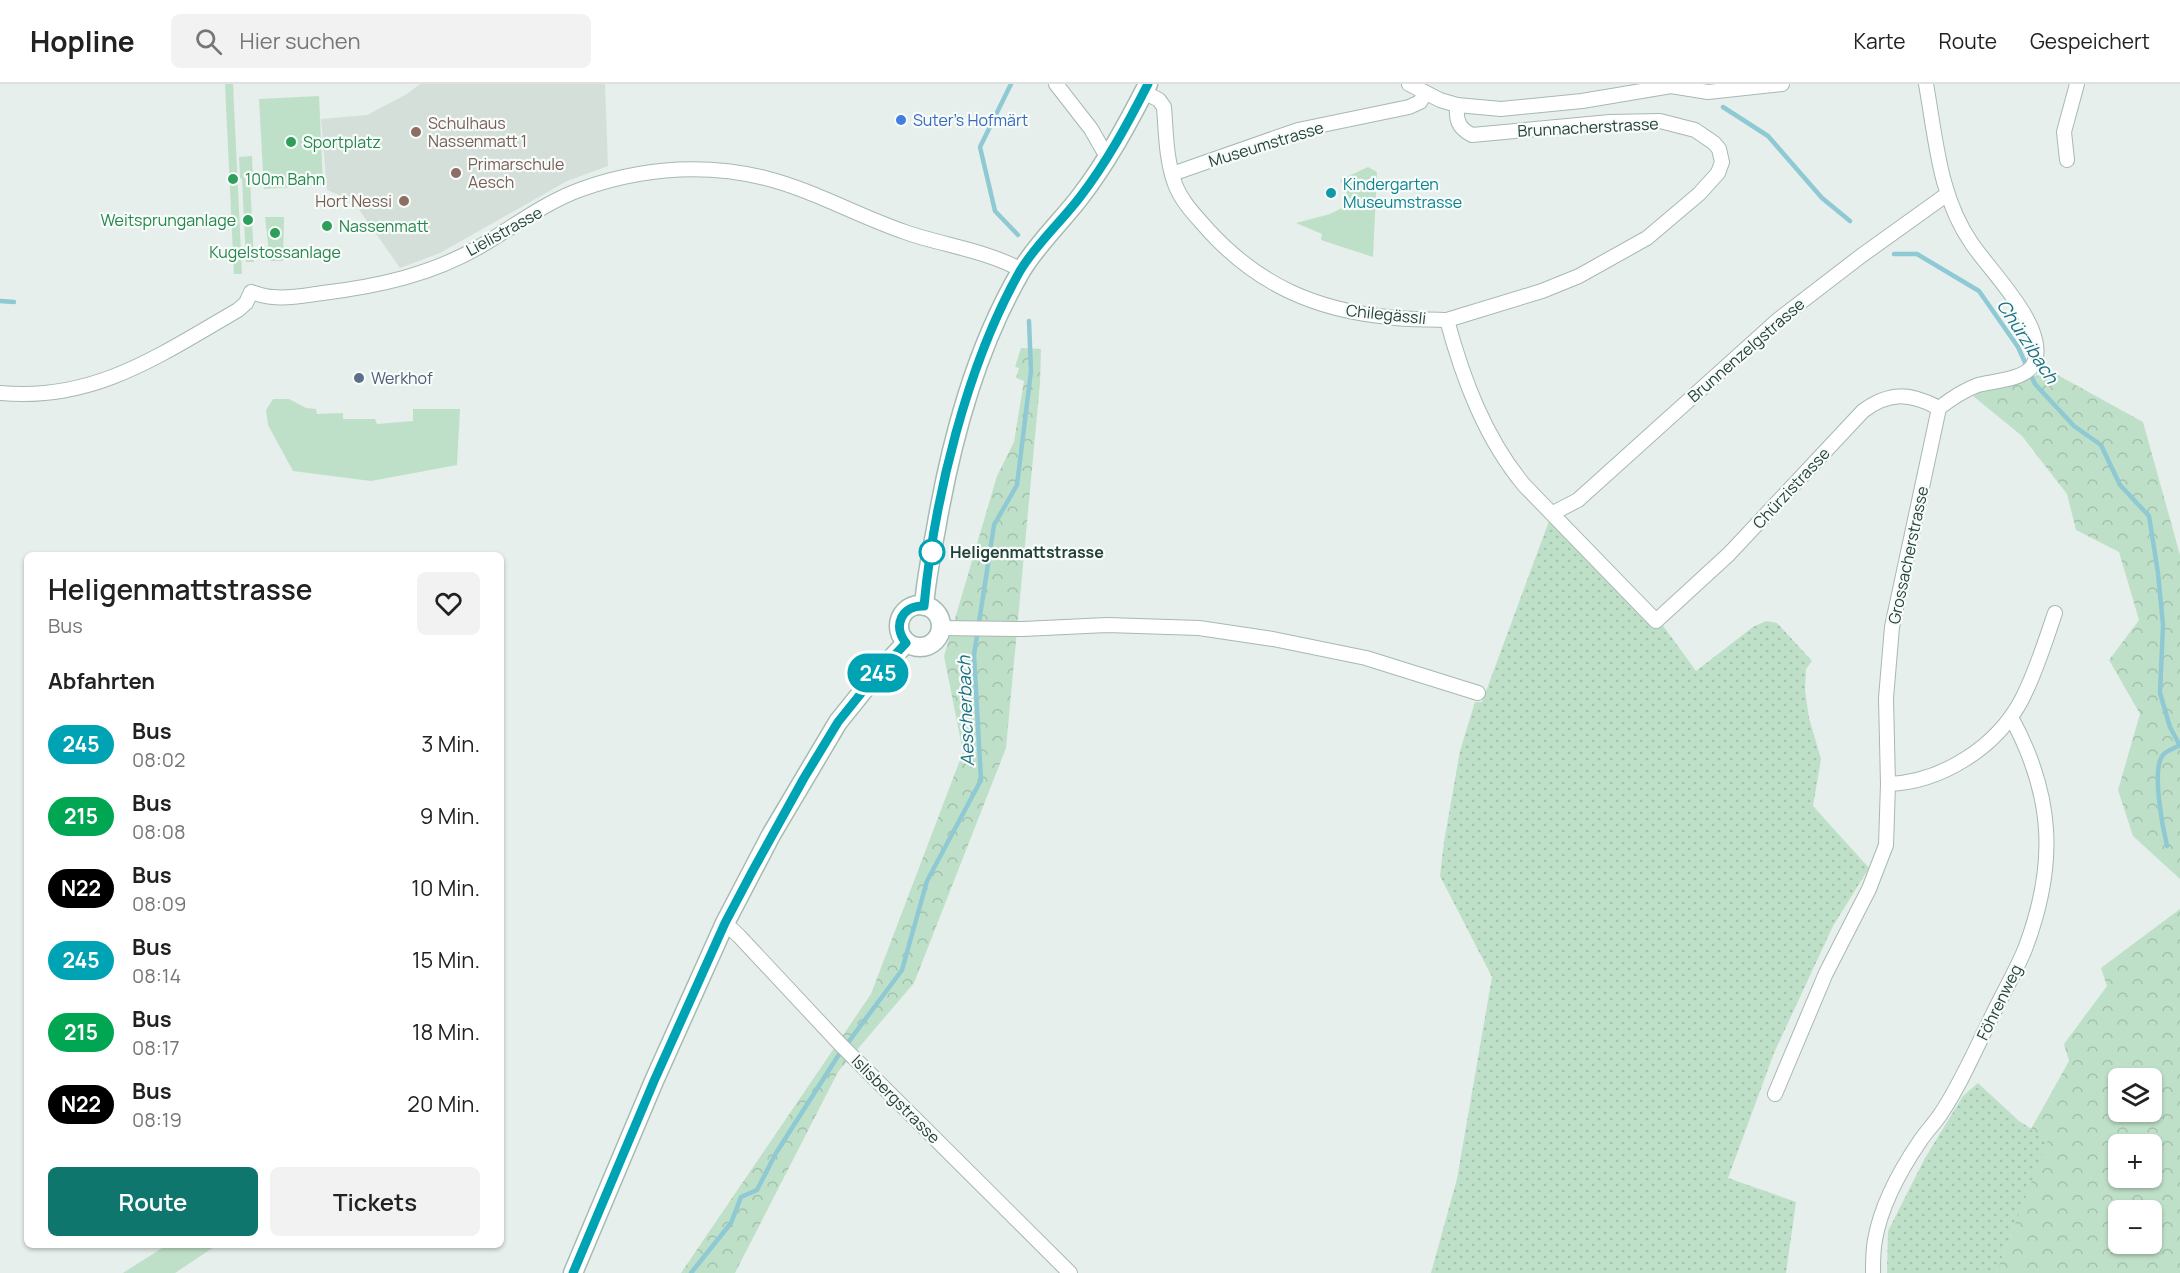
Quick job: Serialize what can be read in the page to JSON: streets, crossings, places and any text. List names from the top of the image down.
{
  "streets": {
    "street": [
      "Brunnacherstrasse",
      "Museumstrasse",
      "Lielistrasse",
      "Chilegässli",
      "Brunnenzelgstrasse",
      "Chürzistrasse",
      "Grossacherstrasse",
      "Föhrenweg",
      "Islisbergstrasse"
    ]
  },
  "crossings": [
    ["Brunnacherstrasse", "Chilegässli"],
    ["Museumstrasse", "Chilegässli"],
    ["Chilegässli", "Brunnenzelgstrasse"],
    ["Chilegässli", "Chürzistrasse"],
    ["Chürzistrasse", "Grossacherstrasse"]
  ],
  "water": ["Chürzibach", "Aescherbach"],
  "places": [
    "Suter's Hofmärt",
    "Schulhaus Nassenmatt 1",
    "Sportplatz",
    "Primarschule Aesch",
    "100m Bahn",
    "Kindergarten Museumstrasse",
    "Hort Nessi",
    "Weitsprunganlage",
    "Nassenmatt",
    "Kugelstossanlage",
    "Werkhof",
    "Heligenmattstrasse"
  ],
  "lines": ["bus line 245"],
  "page": {
    "header": "Hopline",
    "search": "Hier suchen",
    "nav": ["Karte", "Route", "Gespeichert"],
    "on_map": "245",
    "heading": [
      ["Heligenmattstrasse", "Bus"],
      "Abfahrten"
    ],
    "list": [
      {
        "mark": "245",
        "name": "Bus",
        "note": "08:02",
        "value": "3 Min."
      },
      {
        "mark": "215",
        "name": "Bus",
        "note": "08:08",
        "value": "9 Min."
      },
      {
        "mark": "N22",
        "name": "Bus",
        "note": "08:09",
        "value": "10 Min."
      },
      {
        "mark": "245",
        "name": "Bus",
        "note": "08:14",
        "value": "15 Min."
      },
      {
        "mark": "215",
        "name": "Bus",
        "note": "08:17",
        "value": "18 Min."
      },
      {
        "mark": "N22",
        "name": "Bus",
        "note": "08:19",
        "value": "20 Min."
      }
    ],
    "map_buttons": ["+", "−"],
    "buttons": ["Route", "Tickets"]
  }
}
